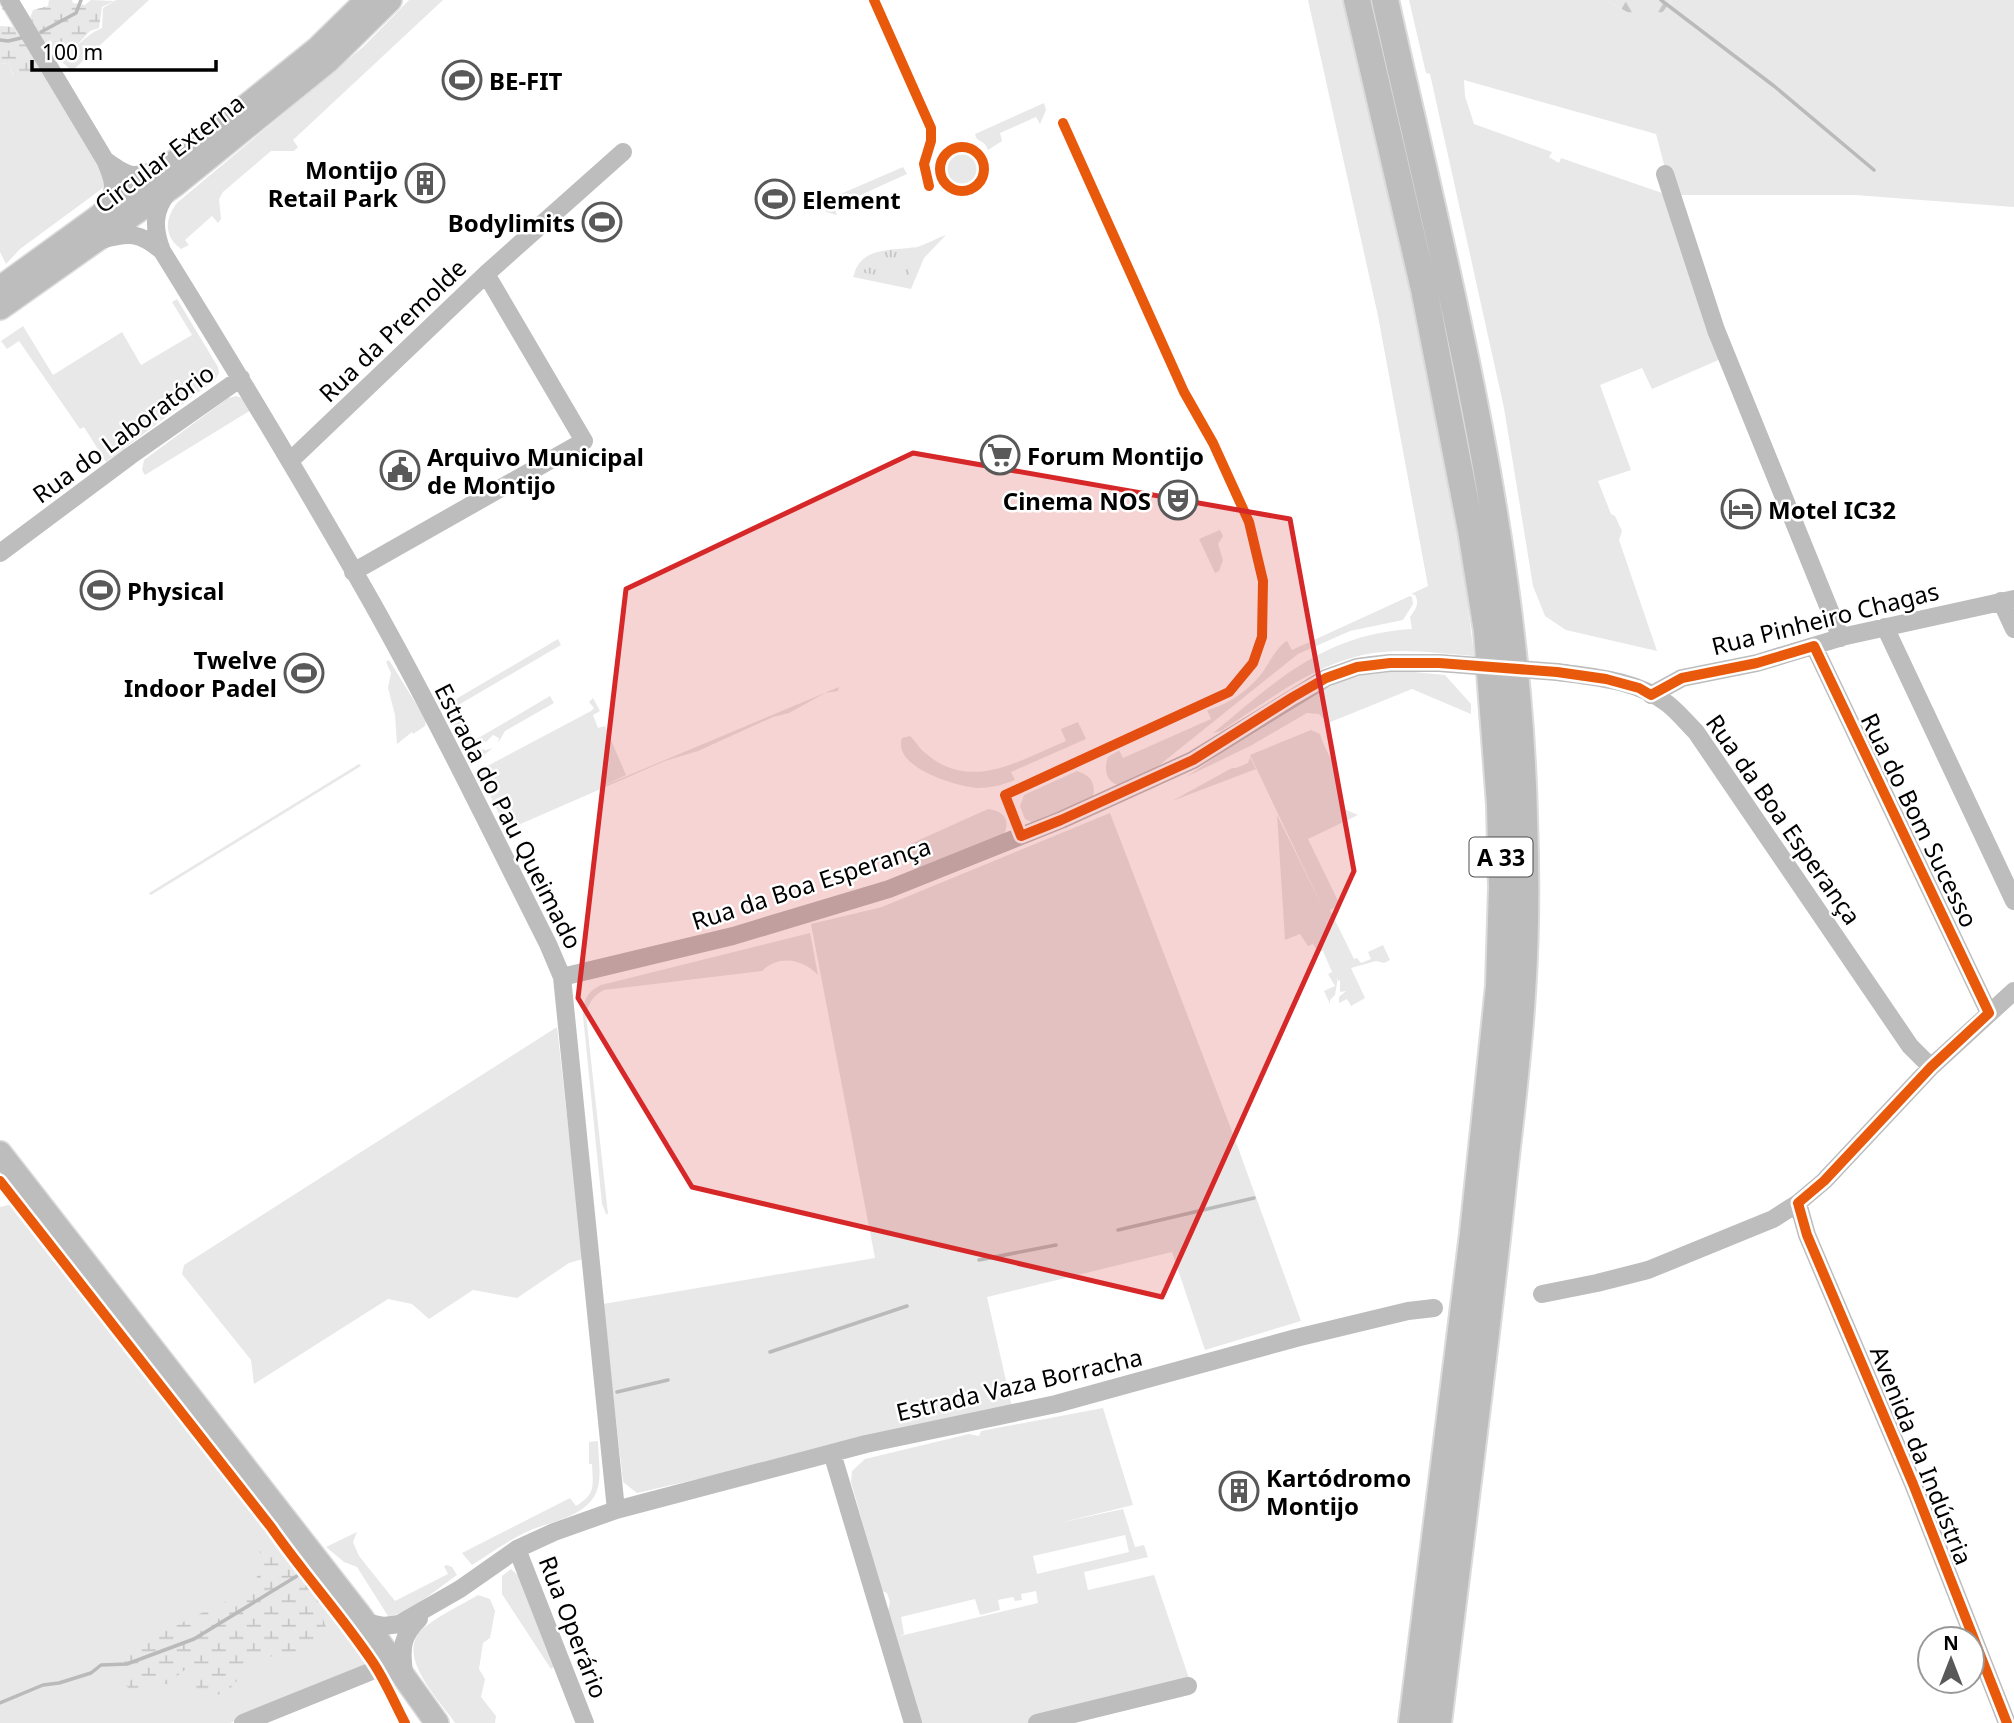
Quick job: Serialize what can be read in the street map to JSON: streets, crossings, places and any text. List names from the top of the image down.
{
  "streets": {
    "highway": ["A 33"],
    "main road": ["Circular Externa"],
    "street": [
      "Rua da Premolde",
      "Rua do Laboratório",
      "Rua Pinheiro Chagas",
      "Estrada do Pau Queimado",
      "Rua da Boa Esperança",
      "Rua do Bom Sucesso",
      "Estrada Vaza Borracha",
      "Avenida da Indústria",
      "Rua Operário"
    ]
  },
  "crossings": [
    ["Rua da Premolde", "Estrada do Pau Queimado"],
    ["Rua do Laboratório", "Estrada do Pau Queimado"],
    ["Rua Pinheiro Chagas", "Rua da Boa Esperança"],
    ["Rua Pinheiro Chagas", "Rua do Bom Sucesso"],
    ["Estrada do Pau Queimado", "Rua da Boa Esperança"],
    ["Estrada do Pau Queimado", "Estrada Vaza Borracha"],
    ["Estrada Vaza Borracha", "Rua Operário"]
  ],
  "places": {
    "sports": [
      "BE-FIT",
      "Element",
      "Bodylimits",
      "Physical",
      "Twelve Indoor Padel"
    ],
    "building": ["Montijo Retail Park", "Kartódromo Montijo"],
    "supermarket": ["Forum Montijo"],
    "public building": ["Arquivo Municipal de Montijo"],
    "theatre": ["Cinema NOS"],
    "hotel": ["Motel IC32"]
  },
  "scale_bar": "100 m",
  "north": "top"
}
